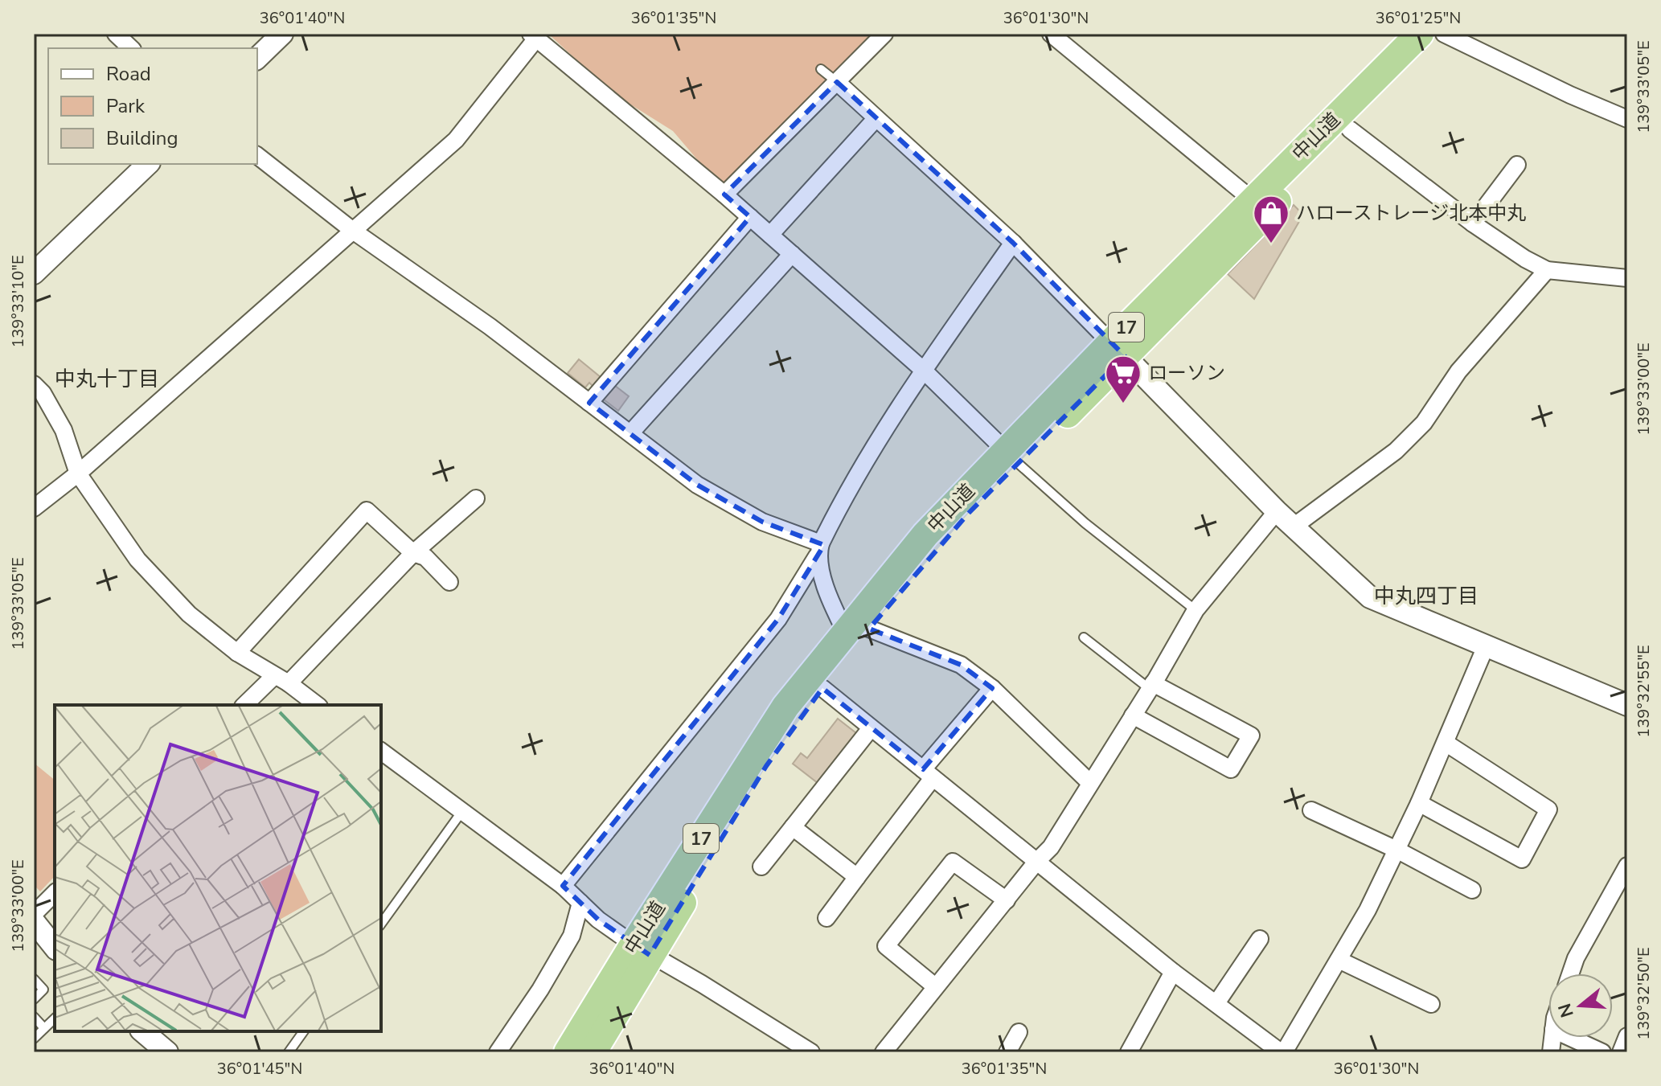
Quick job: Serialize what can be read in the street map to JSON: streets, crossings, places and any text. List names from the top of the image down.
{
  "streets": {
    "highway": ["中山道", "17"]
  },
  "districts": ["中丸十丁目", "中丸四丁目"],
  "places": {
    "shop": ["ハローストレージ北本中丸"],
    "supermarket": ["ローソン"]
  },
  "legend": ["Road", "Park", "Building"],
  "north": "left",
  "coordinates": [
    "36°01'40\"N",
    "36°01'35\"N",
    "36°01'30\"N",
    "36°01'25\"N",
    "139°33'05\"E",
    "139°33'10\"E",
    "139°33'00\"E",
    "139°32'55\"E",
    "139°32'50\"E",
    "36°01'45\"N"
  ]
}
